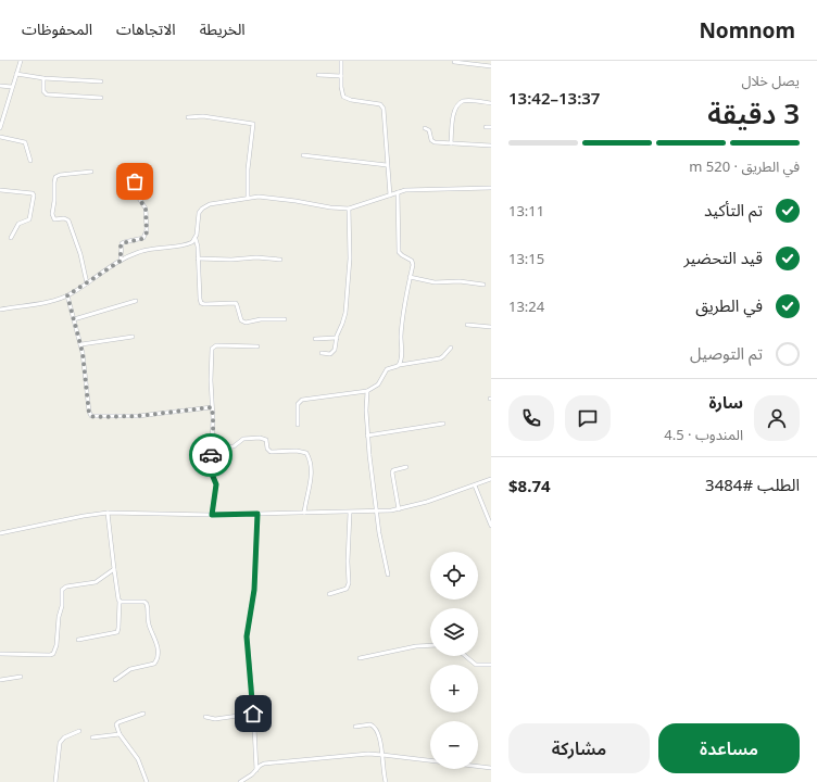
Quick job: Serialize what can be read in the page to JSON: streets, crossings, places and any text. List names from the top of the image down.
{
  "page": {
    "header": "Nomnom",
    "nav": ["الخريطة", "الاتجاهات", "المحفوظات"],
    "heading": ["3 دقيقة", "يصل خلال", "13:37–13:42"],
    "panel": [
      "سارة",
      "المندوب · 4.5",
      "الطلب #3484",
      "$8.74"
    ],
    "bar": "في الطريق · 520 m",
    "list": [
      ["تم التأكيد", "13:11"],
      ["قيد التحضير", "13:15"],
      ["في الطريق", "13:24"],
      "تم التوصيل"
    ],
    "map_buttons": ["+", "−"],
    "buttons": ["مساعدة", "مشاركة"]
  }
}
